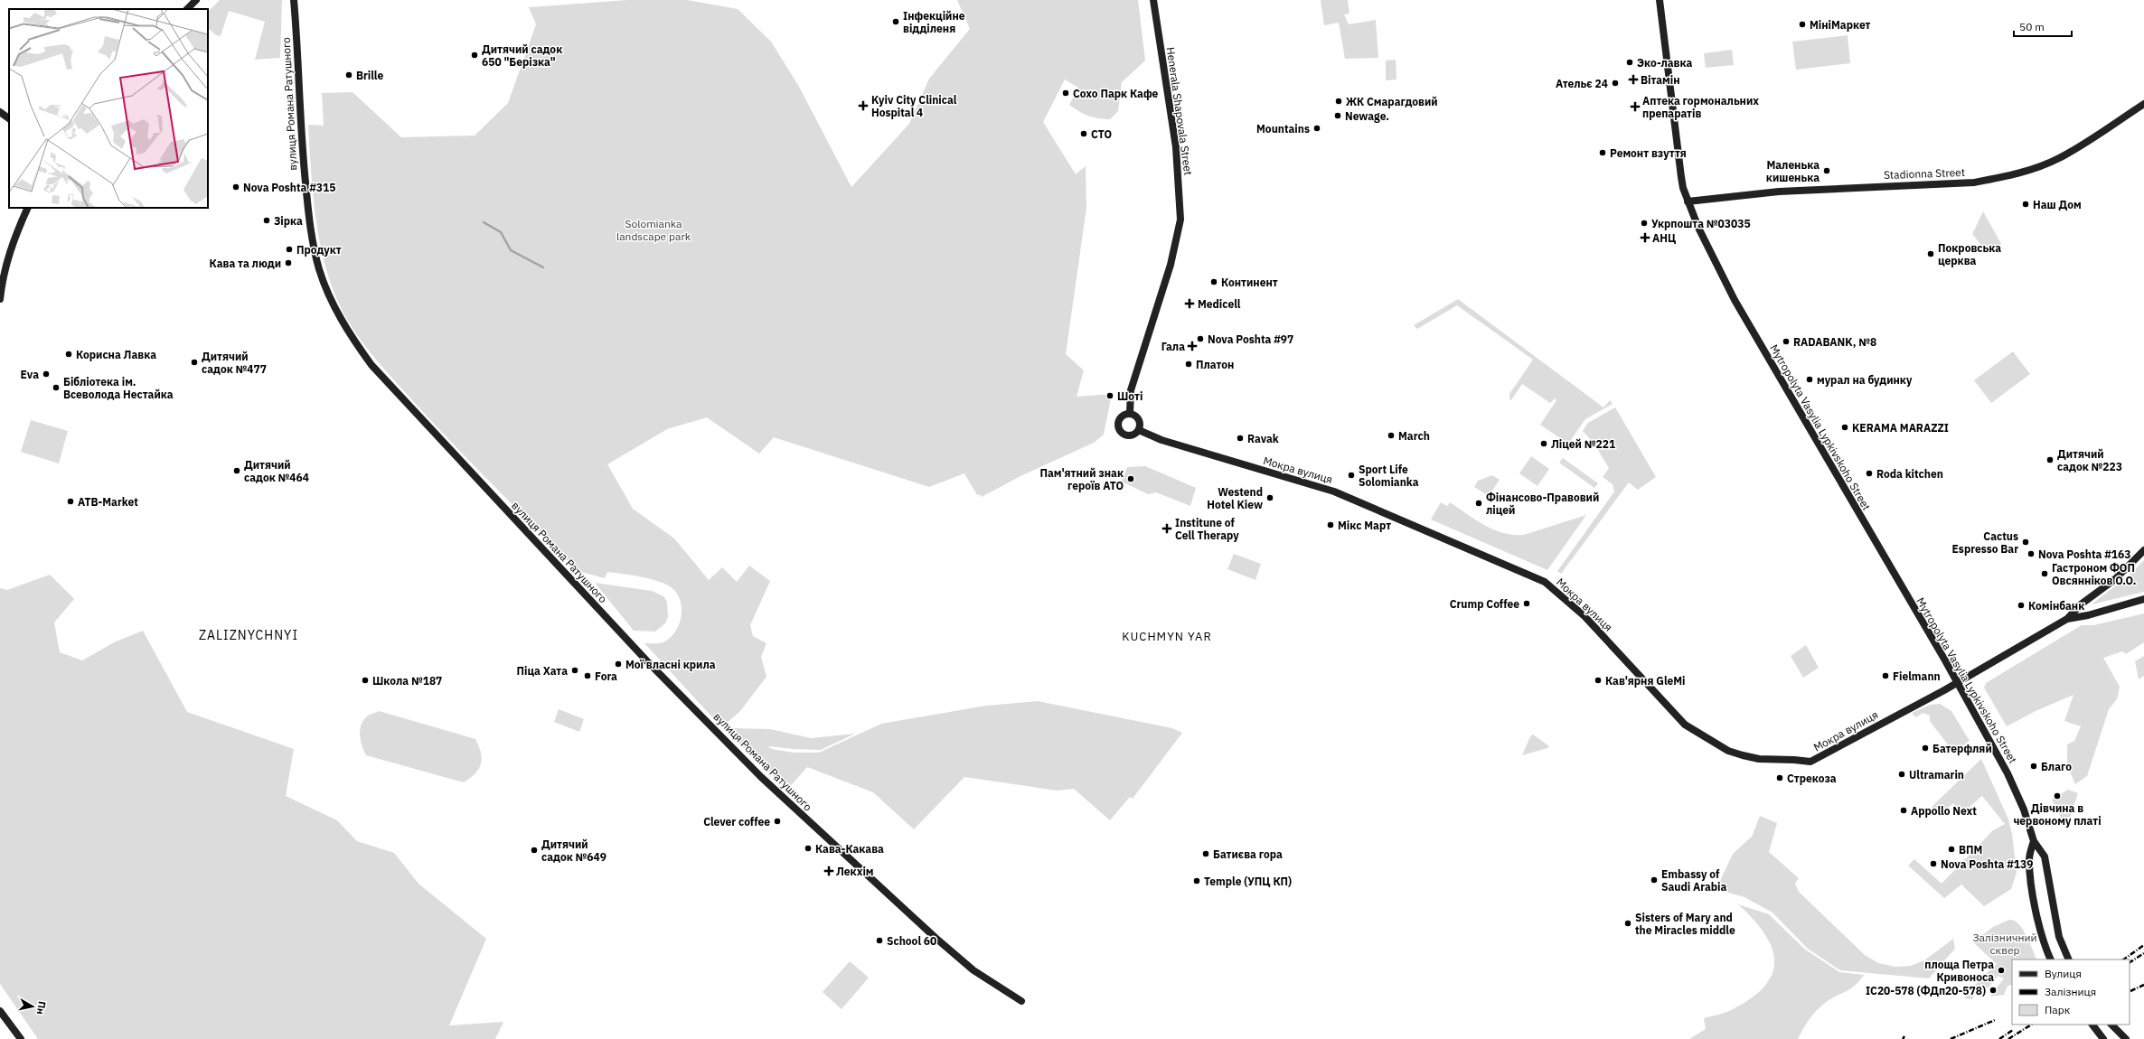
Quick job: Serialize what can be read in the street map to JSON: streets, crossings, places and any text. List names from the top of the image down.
{
  "streets": {
    "street": [
      "вулиця Романа Ратушного",
      "Henerala Shapovala Street",
      "Stadionna Street",
      "Mytropolyta Vasylia Lypkivskoho Street",
      "Мокра вулиця"
    ]
  },
  "crossings": [
    ["Henerala Shapovala Street", "Мокра вулиця"],
    ["Stadionna Street", "Mytropolyta Vasylia Lypkivskoho Street"],
    ["Mytropolyta Vasylia Lypkivskoho Street", "Мокра вулиця"]
  ],
  "districts": ["ZALIZNYCHNYI", "KUCHMYN YAR"],
  "parks": ["Solomianka landscape park", "Залізничний сквер"],
  "places": {
    "other": [
      "Інфекційне відділеня",
      "МініМаркет",
      "Дитячий садок 650 \"Берізка\"",
      "Эко-лавка",
      "Brille",
      "Ательє 24",
      "Сохо Парк Кафе",
      "ЖК Смарагдовий",
      "Newage.",
      "Mountains",
      "СТО",
      "Ремонт взуття",
      "Маленька кишенька",
      "Nova Poshta #315",
      "Наш Дом",
      "Зірка",
      "Укрпошта №03035",
      "Продукт",
      "Покровська церква",
      "Кава та люди",
      "Континент",
      "Nova Poshta #97",
      "RADABANK, №8",
      "Корисна Лавка",
      "Дитячий садок №477",
      "Платон",
      "Eva",
      "мурал на будинку",
      "Бібліотека ім. Всеволода Нестайка",
      "Шоті",
      "KERAMA MARAZZI",
      "March",
      "Ravak",
      "Ліцей №221",
      "Дитячий садок №223",
      "Дитячий садок №464",
      "Roda kitchen",
      "Sport Life Solomianka",
      "Пам'ятний знак героїв АТО",
      "Westend Hotel Kiew",
      "ATB-Market",
      "Фінансово-Правовий ліцей",
      "Мікс Март",
      "Cactus Espresso Bar",
      "Nova Poshta #163",
      "Гастроном ФОП Овсянніков О.О.",
      "Crump Coffee",
      "Комінбанк",
      "Мої власні крила",
      "Піца Хата",
      "Fora",
      "Fielmann",
      "Школа №187",
      "Кав'ярня GleMi",
      "Батерфляй",
      "Благо",
      "Ultramarin",
      "Стрекоза",
      "Дівчина в червоному платі",
      "Appollo Next",
      "Clever coffee",
      "Кава-Какава",
      "ВПМ",
      "Дитячий садок №649",
      "Батиєва гора",
      "Nova Poshta #139",
      "Embassy of Saudi Arabia",
      "Temple (УПЦ КП)",
      "Sisters of Mary and the Miracles middle",
      "School 60",
      "площа Петра Кривоноса",
      "ІС20-578 (ФДп20-578)"
    ],
    "health": [
      "Вітамін",
      "Kyiv City Clinical Hospital 4",
      "Аптека гормональних препаратів",
      "АНЦ",
      "Medicell",
      "Гала",
      "Institune of Cell Therapy",
      "Лекхім"
    ]
  },
  "legend": ["Вулиця", "Залізниця", "Парк"],
  "scale_bar": "50 m",
  "north": "right"
}
